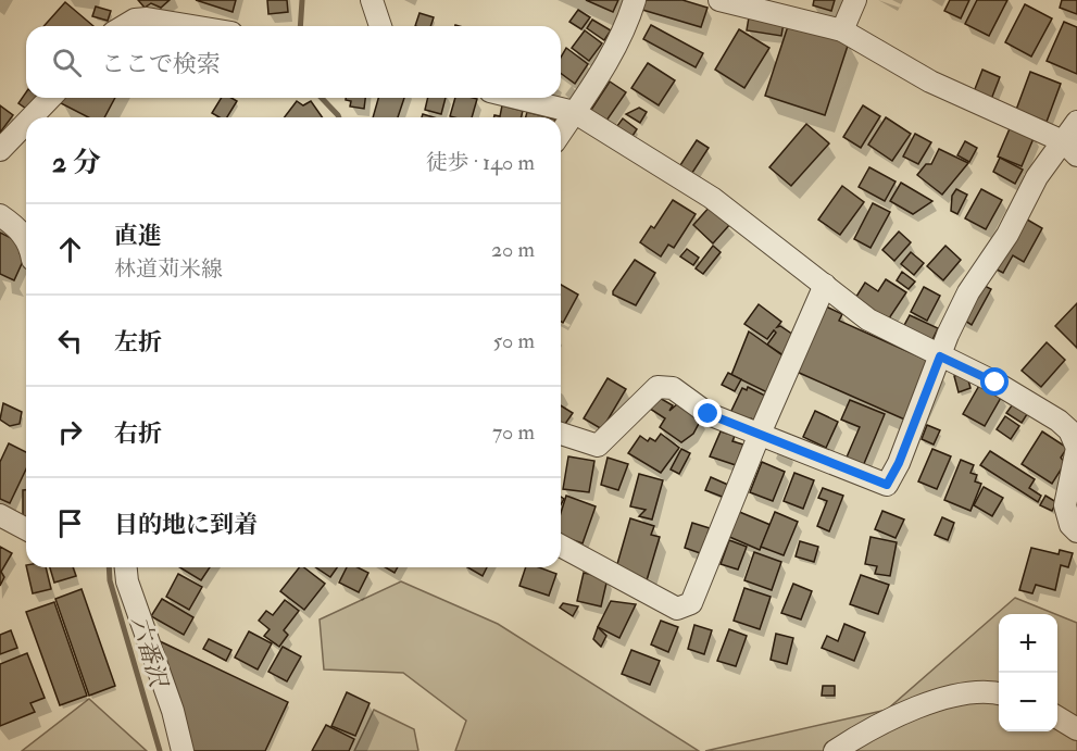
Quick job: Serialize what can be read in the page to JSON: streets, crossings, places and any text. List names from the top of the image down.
{
  "water": ["六番沢"],
  "page": {
    "search": "ここで検索",
    "heading": ["2 分", "徒歩 · 140 m"],
    "list": [
      ["直進", "林道苅米線", "20 m"],
      ["左折", "50 m"],
      ["右折", "70 m"],
      "目的地に到着"
    ],
    "map_buttons": ["+", "−"]
  }
}
